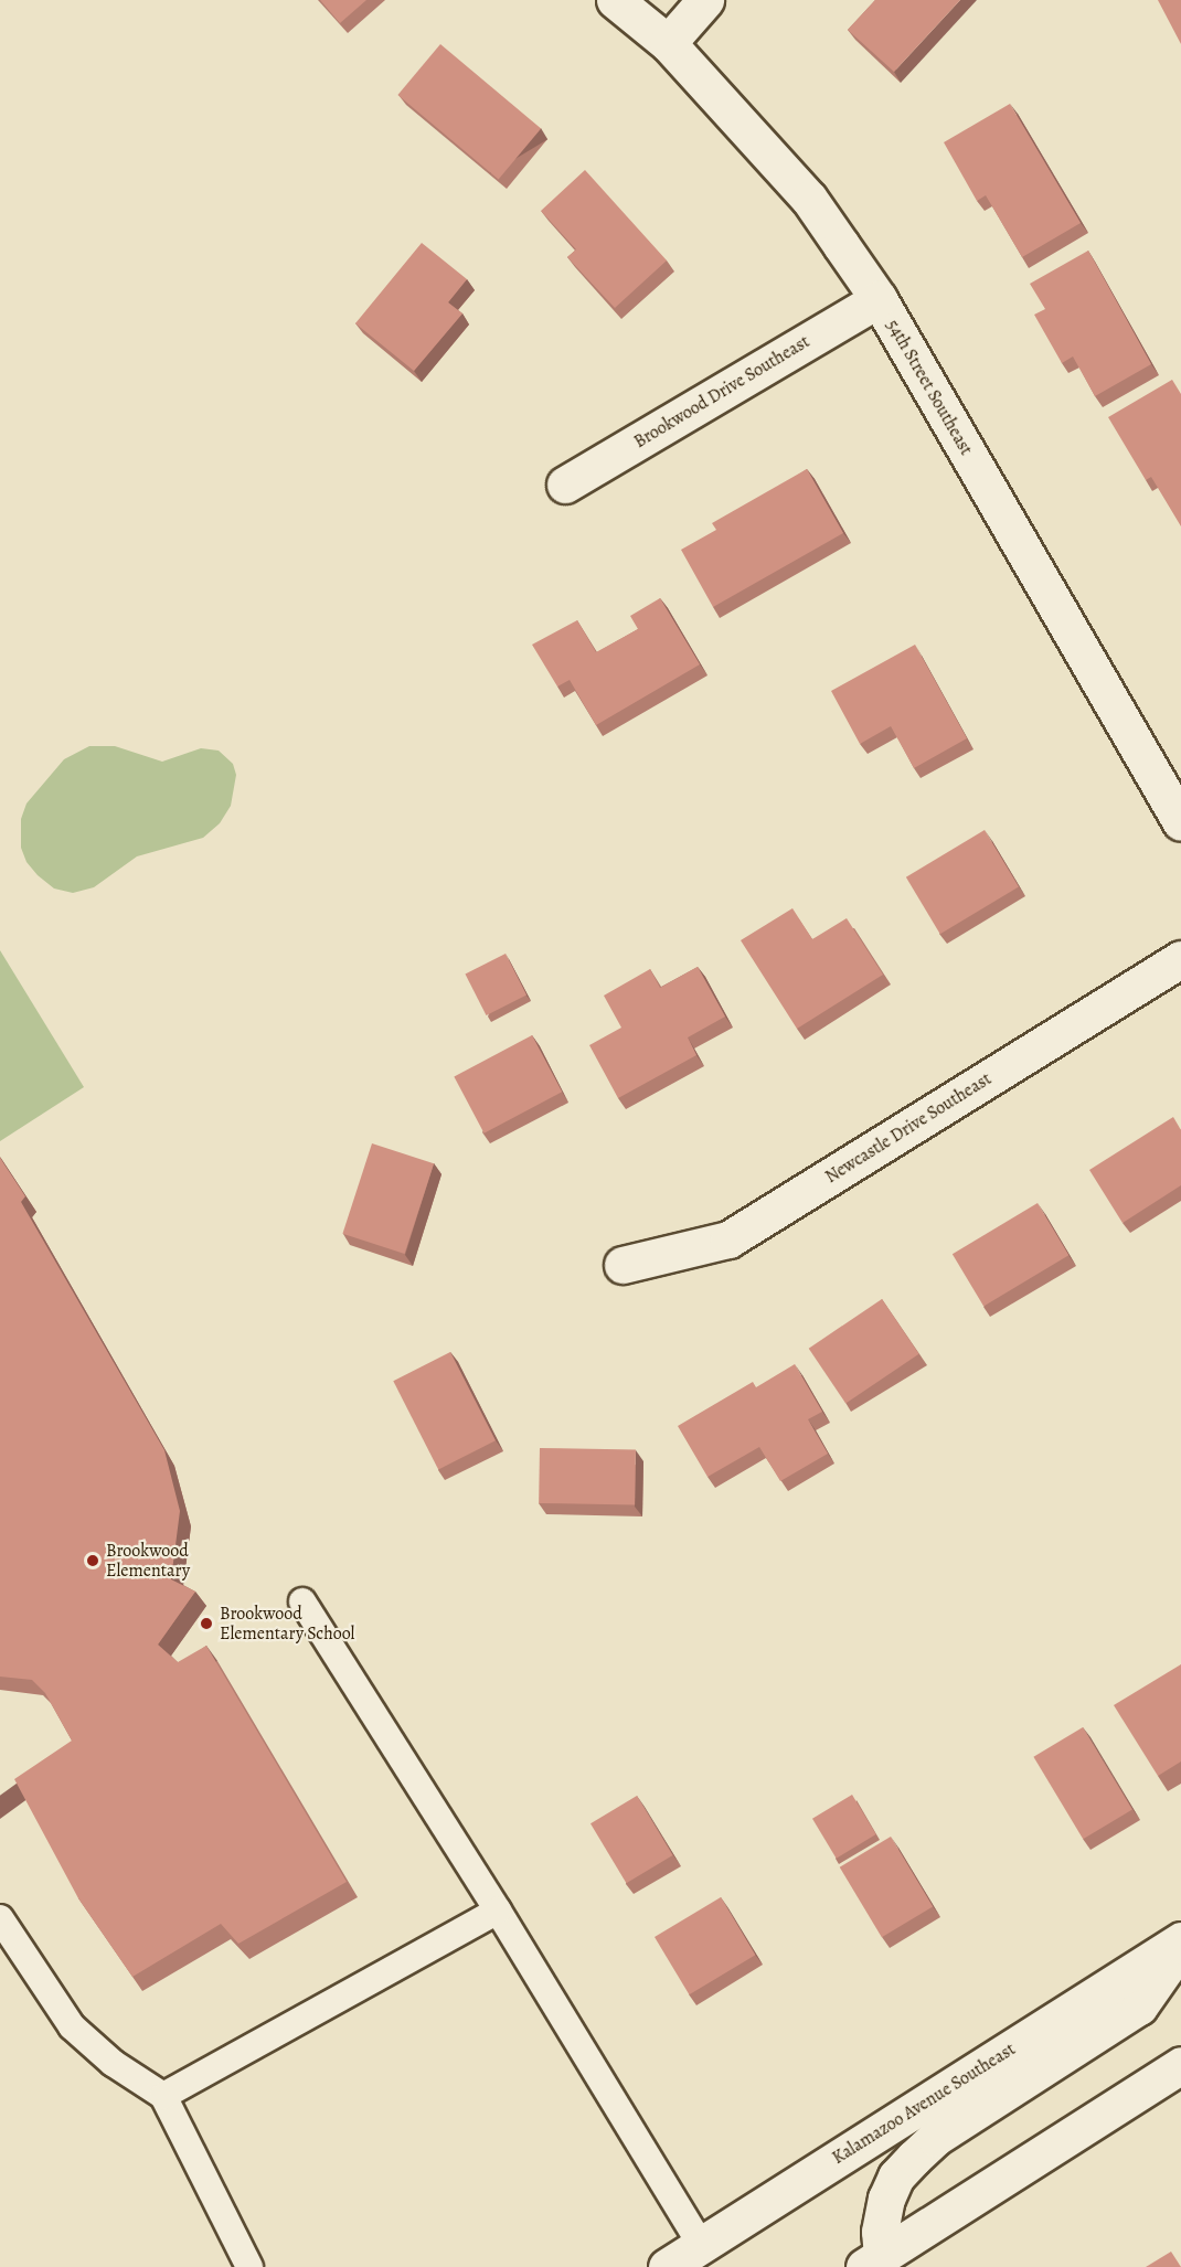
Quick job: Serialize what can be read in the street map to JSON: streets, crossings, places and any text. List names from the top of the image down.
{
  "streets": {
    "street": [
      "54th Street Southeast",
      "Brookwood Drive Southeast",
      "Newcastle Drive Southeast",
      "Kalamazoo Avenue Southeast"
    ]
  },
  "crossings": [
    ["54th Street Southeast", "Brookwood Drive Southeast"]
  ],
  "places": ["Brookwood Elementary", "Brookwood Elementary School"]
}
